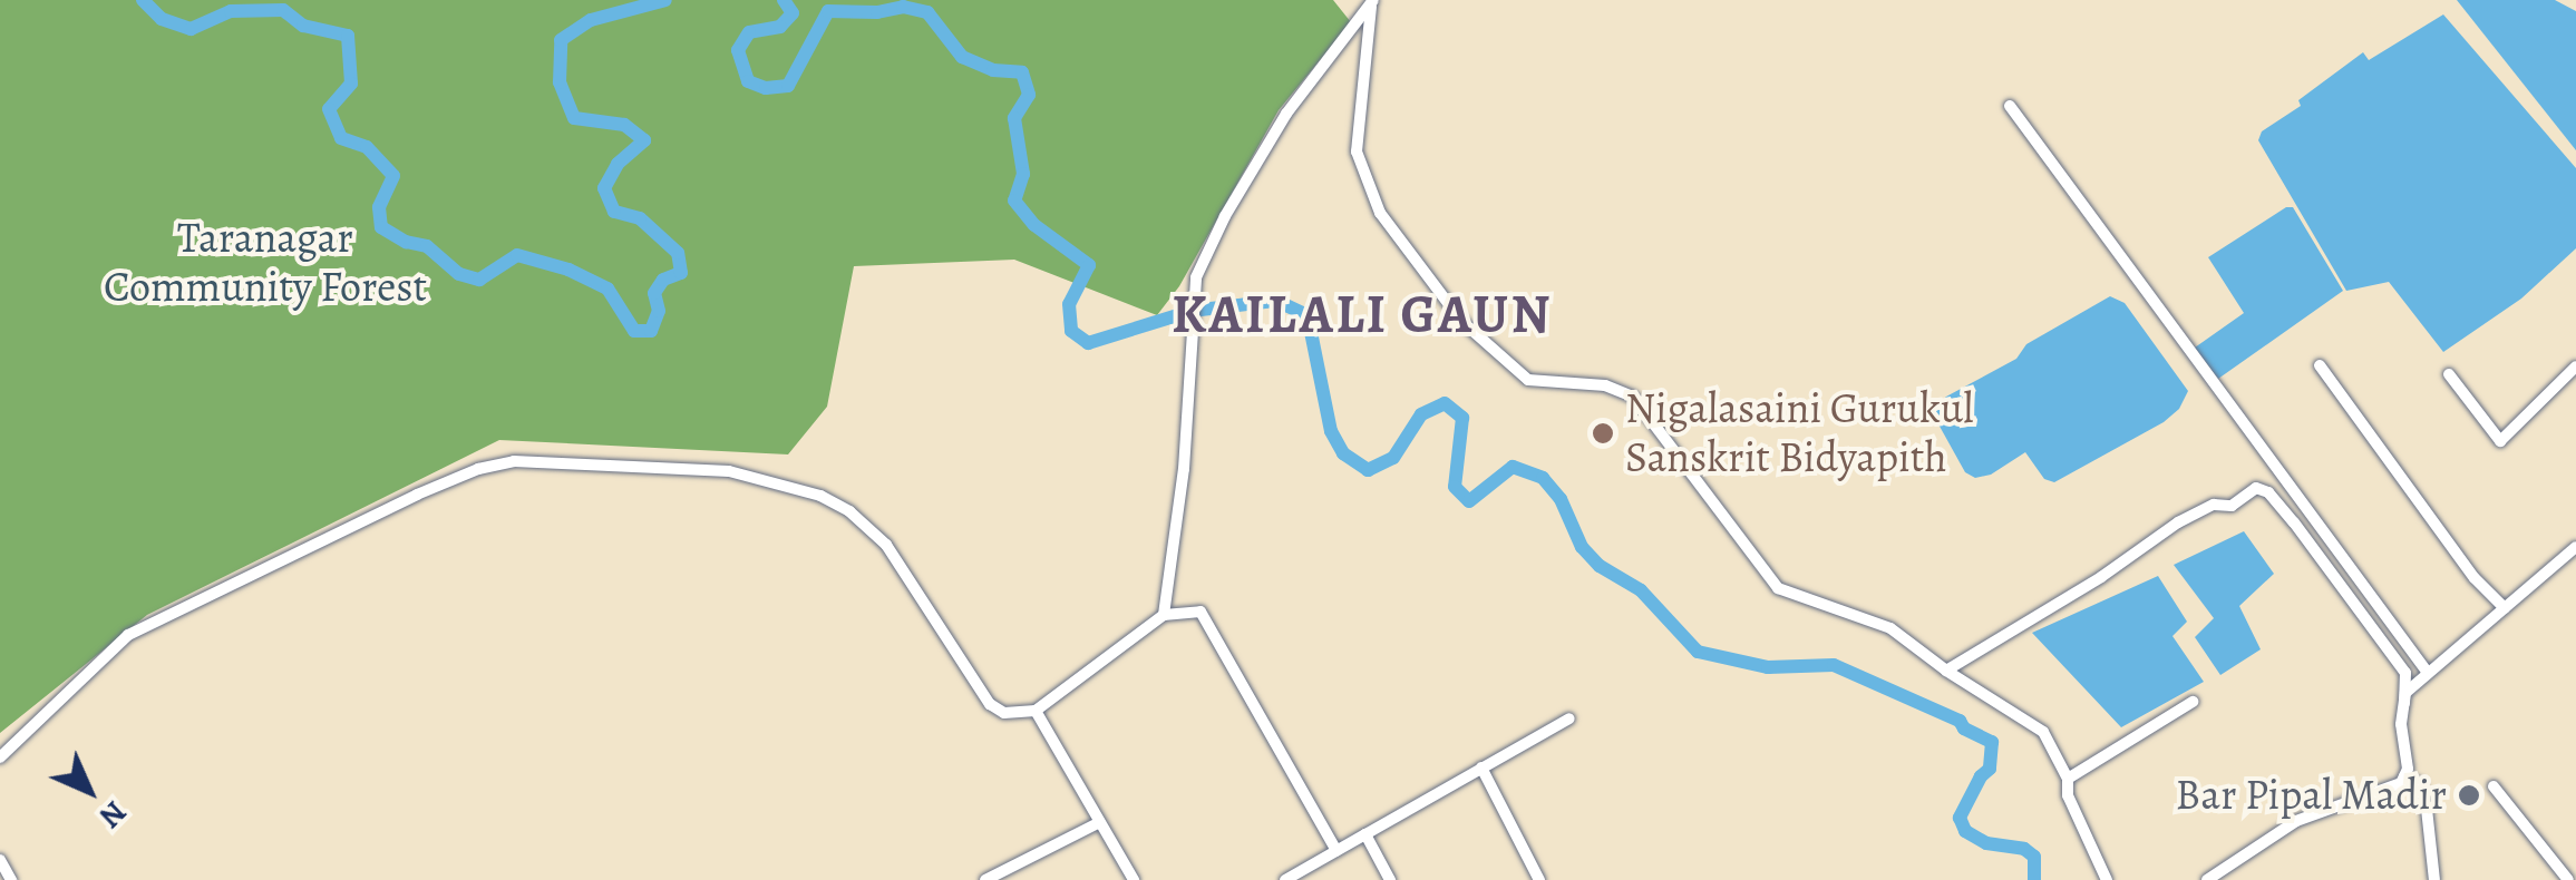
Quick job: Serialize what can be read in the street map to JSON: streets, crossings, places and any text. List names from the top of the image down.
{
  "districts": ["KAILALI GAUN"],
  "parks": ["Taranagar Community Forest"],
  "places": ["Nigalasaini Gurukul Sanskrit Bidyapith", "Bar Pipal Madir"],
  "north": "bottom right"
}
